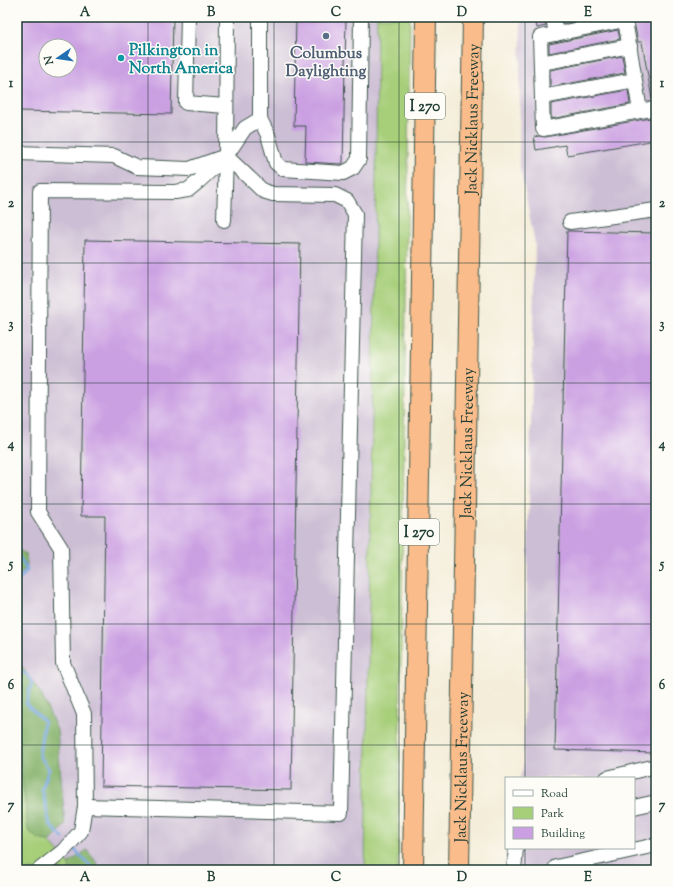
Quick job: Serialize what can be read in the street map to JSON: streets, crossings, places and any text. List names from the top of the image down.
{
  "streets": {
    "highway": ["I 270", "Jack Nicklaus Freeway"]
  },
  "places": ["Columbus Daylighting", "Pilkington in North America"],
  "legend": ["Road", "Park", "Building"],
  "north": "left",
  "grid": {
    "columns": [
      "A",
      "B",
      "C",
      "D",
      "E"
    ],
    "rows": [
      "1",
      "2",
      "3",
      "4",
      "5",
      "6",
      "7"
    ]
  }
}
